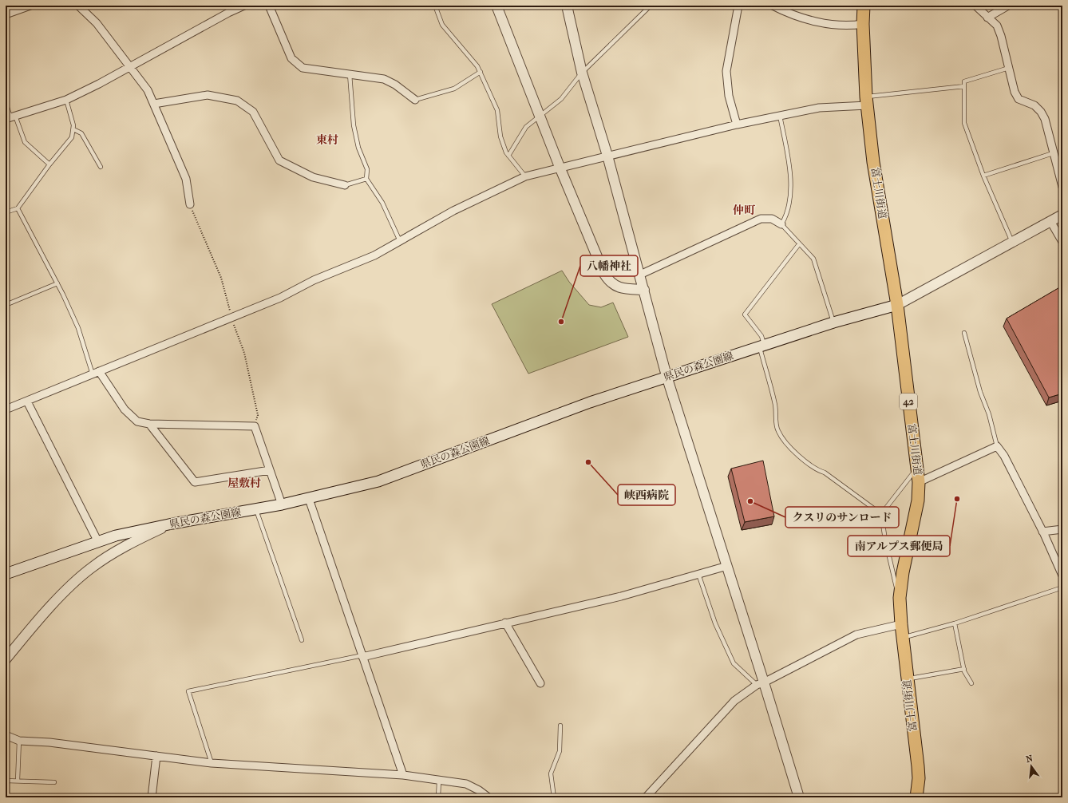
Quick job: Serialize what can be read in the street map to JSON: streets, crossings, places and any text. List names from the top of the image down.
{
  "streets": {
    "main road": ["富士川街道", "県民の森公園線", "42"]
  },
  "crossings": [
    ["富士川街道", "県民の森公園線"]
  ],
  "districts": ["東村", "仲町", "屋敷村"],
  "places": [
    "八幡神社",
    "峡西病院",
    "南アルプス郵便局",
    "クスリのサンロード"
  ],
  "north": "top"
}
